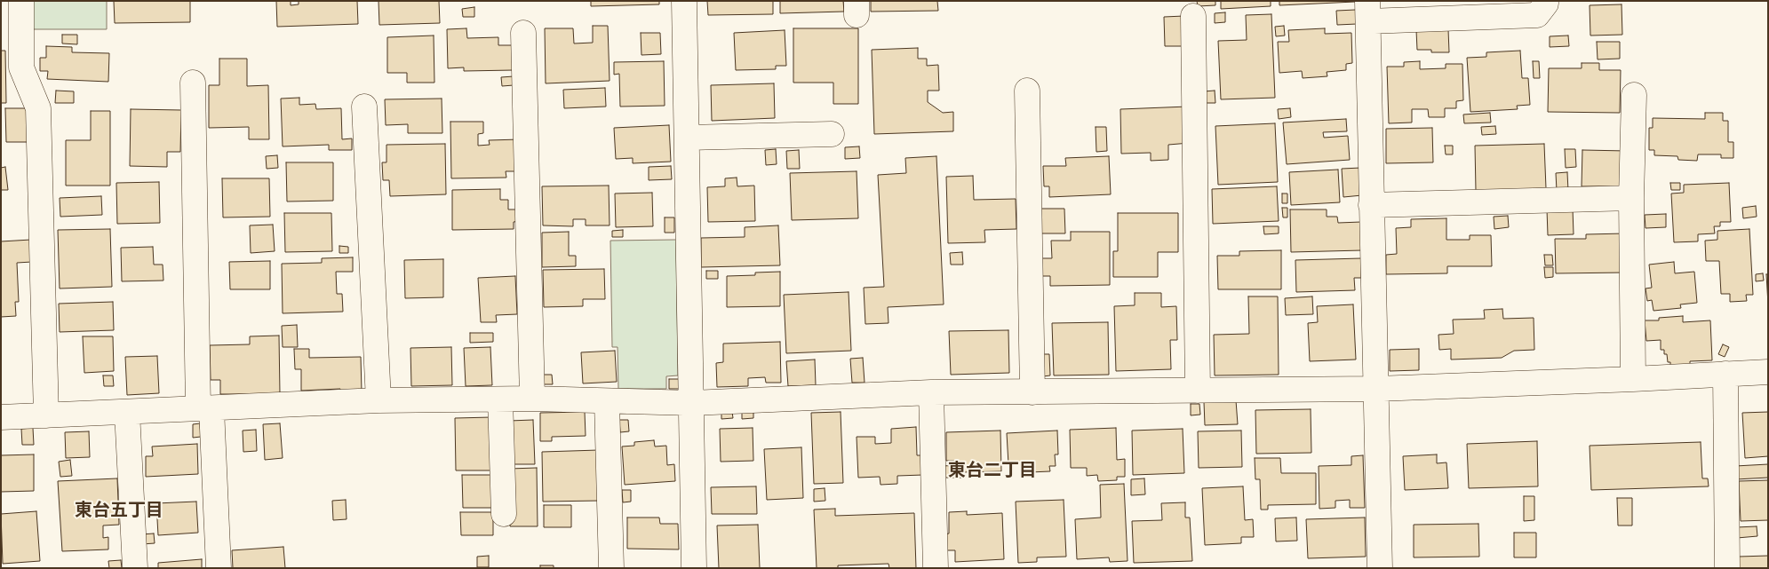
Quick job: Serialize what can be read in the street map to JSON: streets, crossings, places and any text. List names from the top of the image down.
{
  "districts": ["東台二丁目", "東台五丁目"]
}
